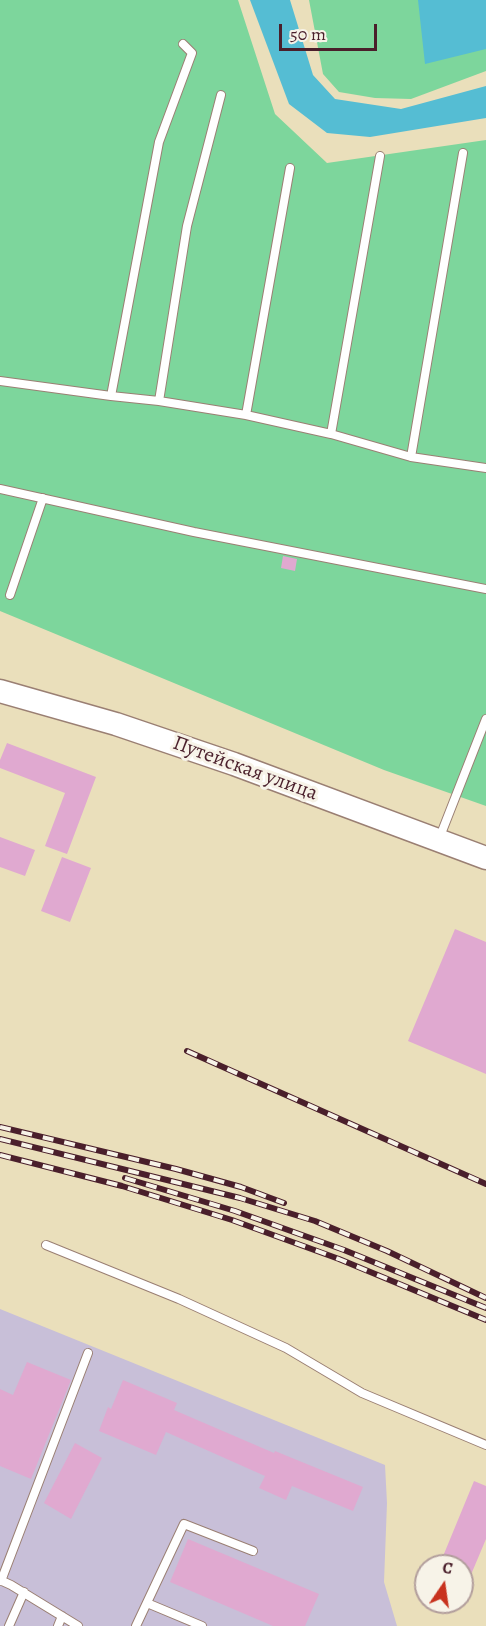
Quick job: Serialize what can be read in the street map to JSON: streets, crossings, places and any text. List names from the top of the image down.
{
  "streets": {
    "main road": ["Путейская улица"]
  },
  "scale_bar": "50 m",
  "north": "top"
}
